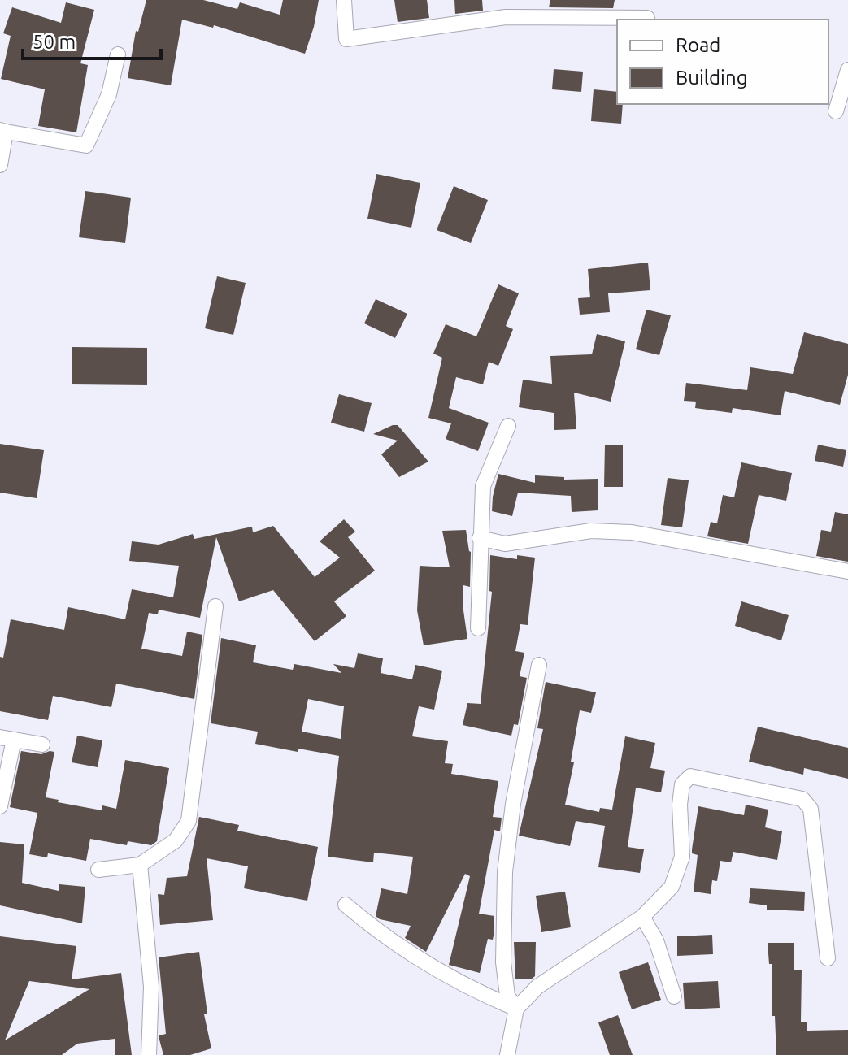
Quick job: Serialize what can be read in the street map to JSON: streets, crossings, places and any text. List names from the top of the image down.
{
  "legend": ["Road", "Building"],
  "scale_bar": "50 m"
}
